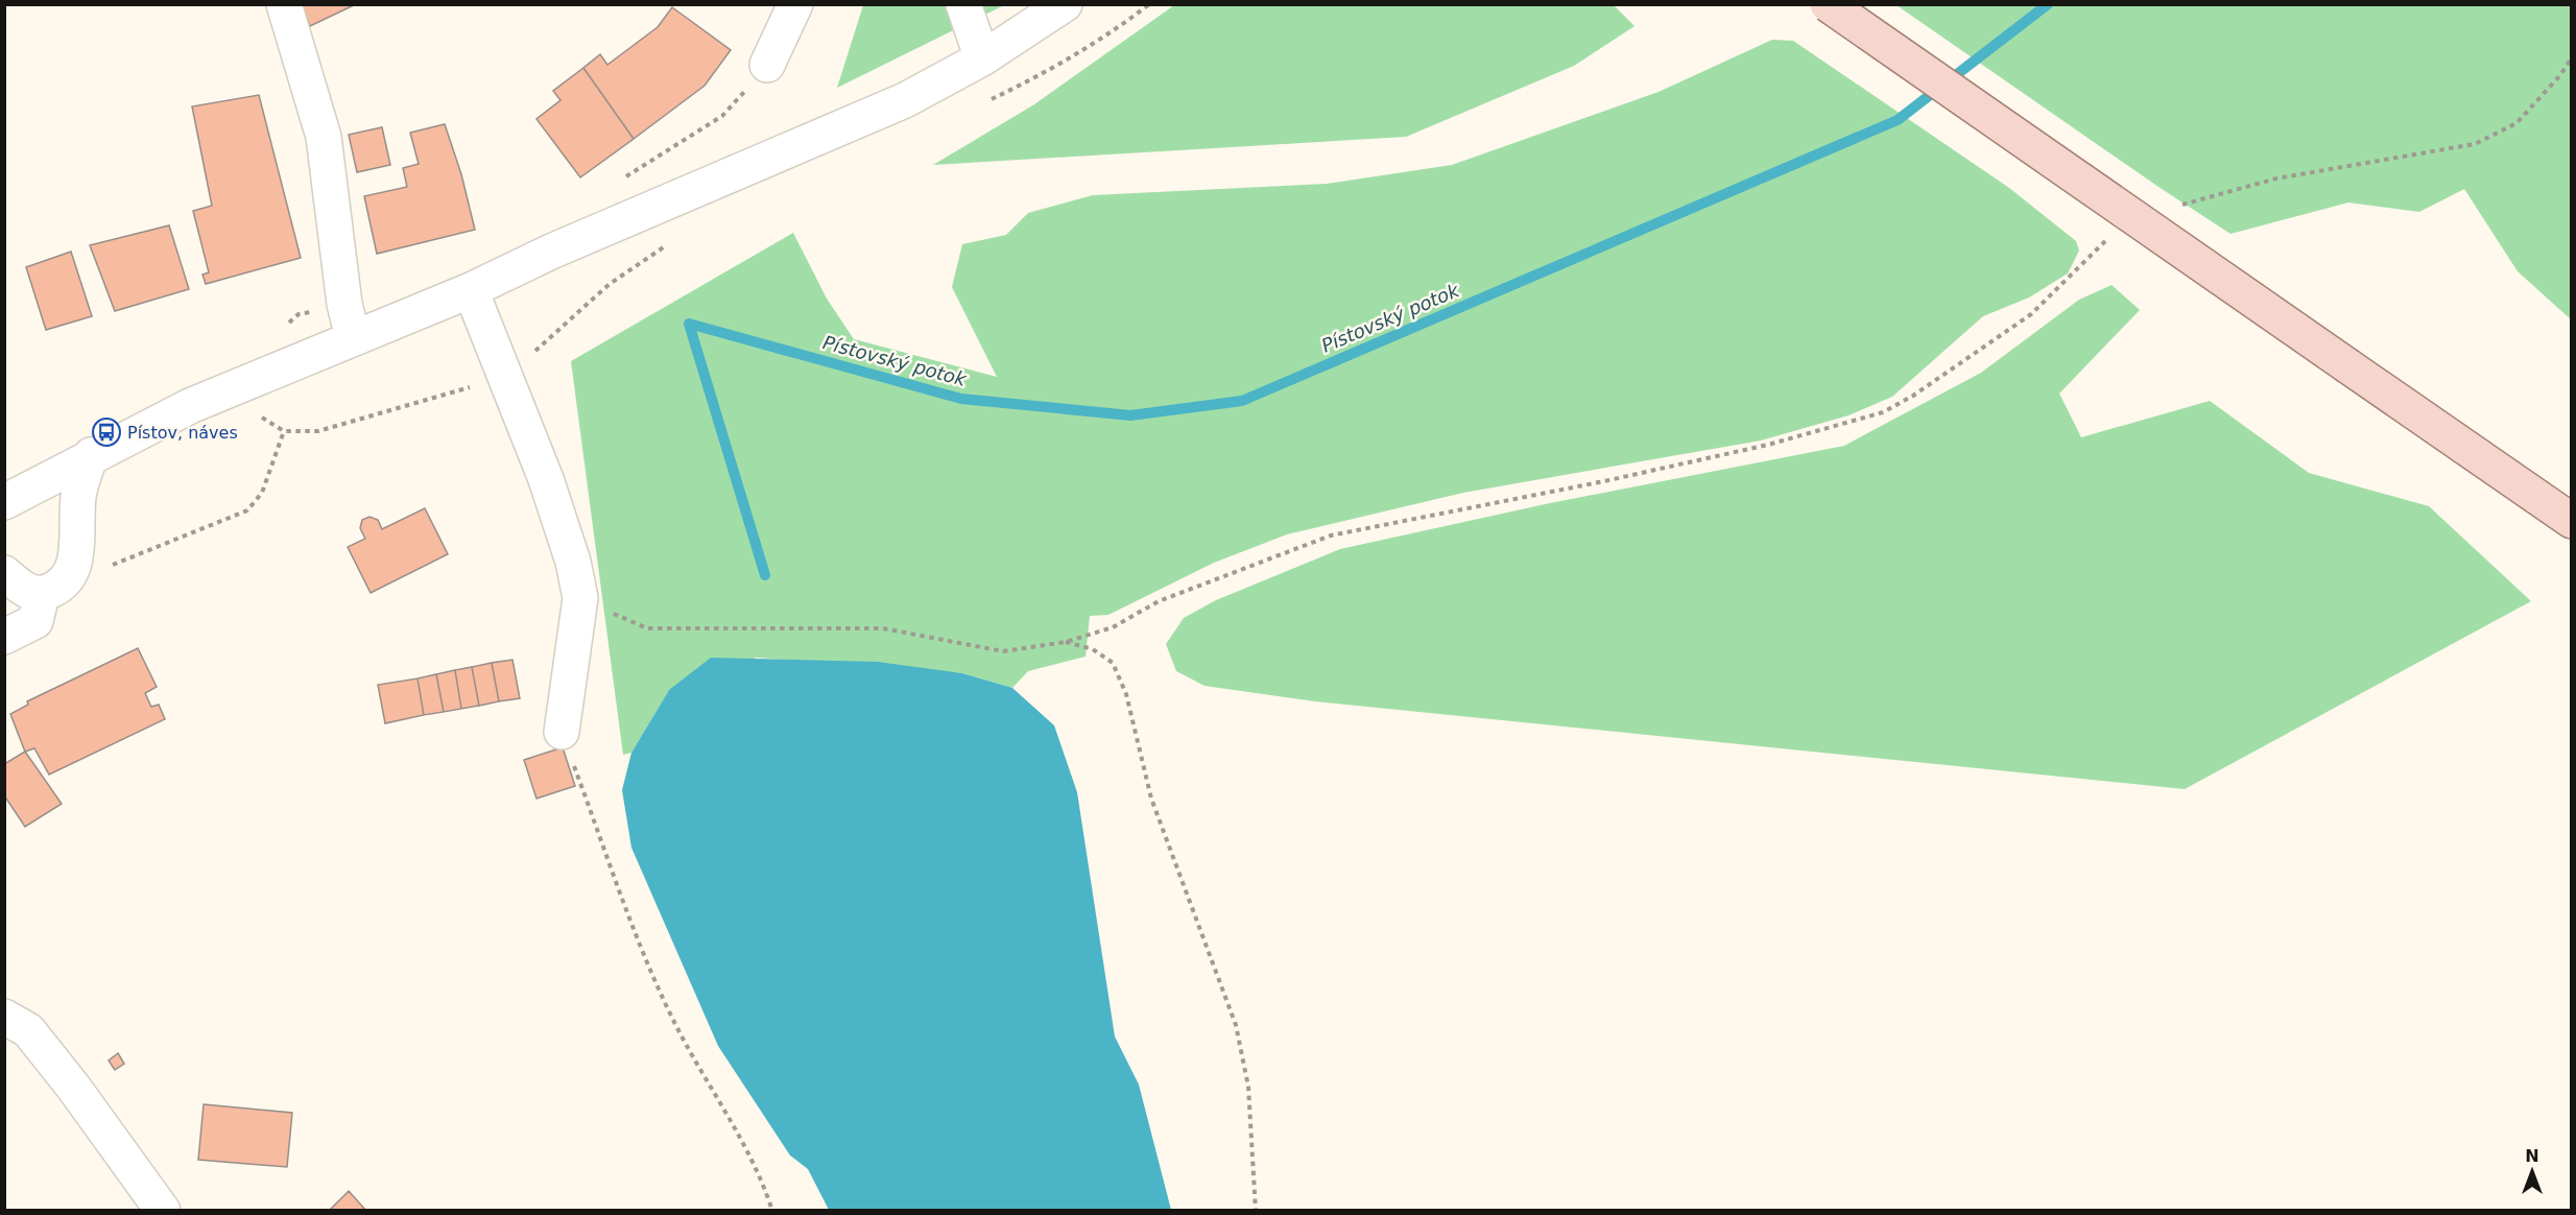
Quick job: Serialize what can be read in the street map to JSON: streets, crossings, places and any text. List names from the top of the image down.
{
  "water": ["Pístovský potok"],
  "places": {
    "bus stop": ["Pístov, náves"]
  },
  "north": "top"
}
